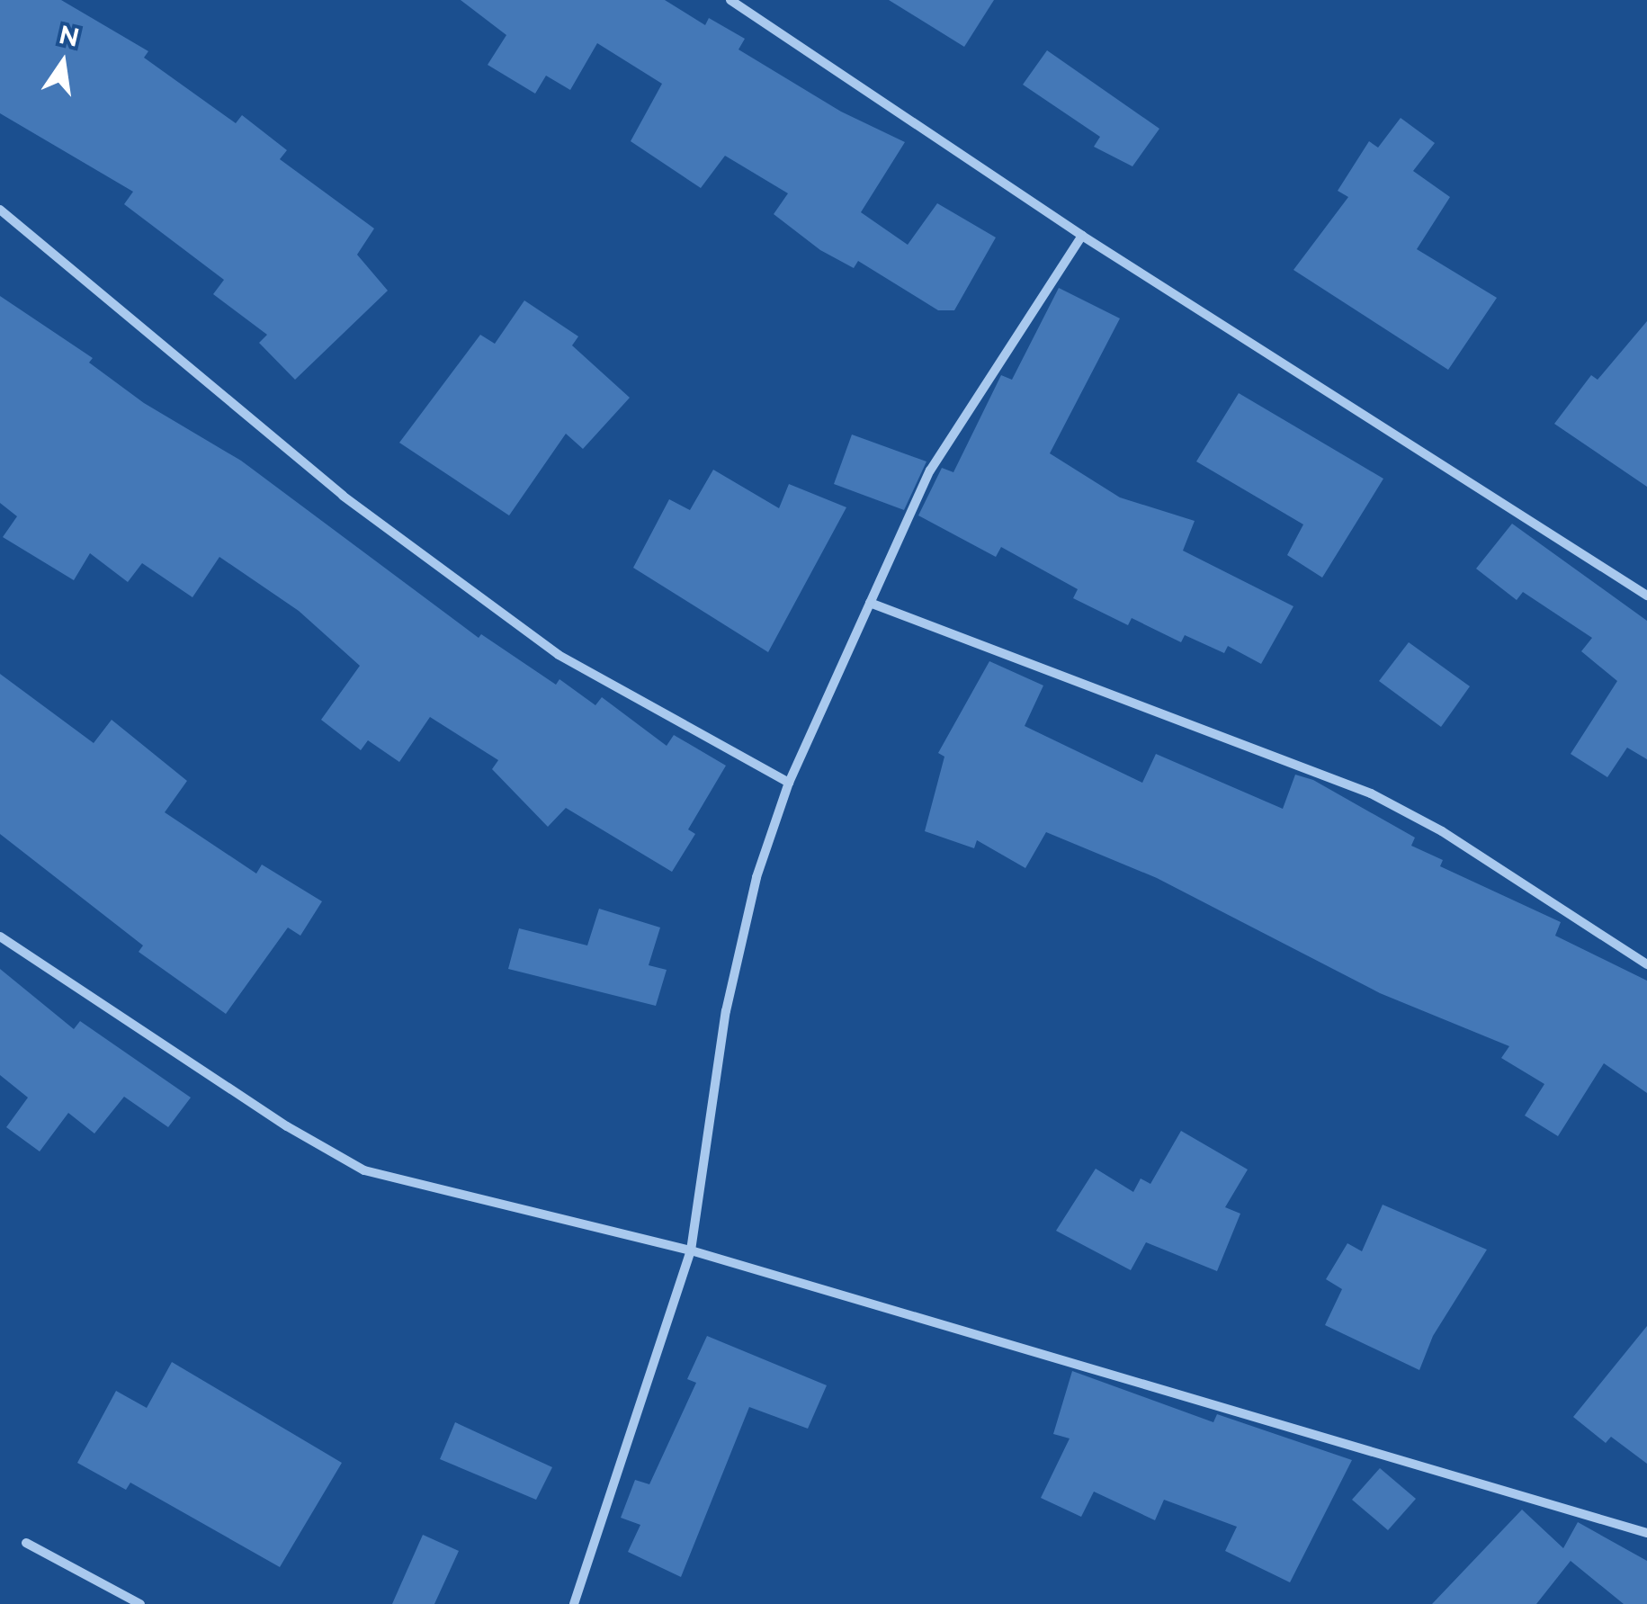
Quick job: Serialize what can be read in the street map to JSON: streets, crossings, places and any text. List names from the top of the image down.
{
  "north": "top"
}
